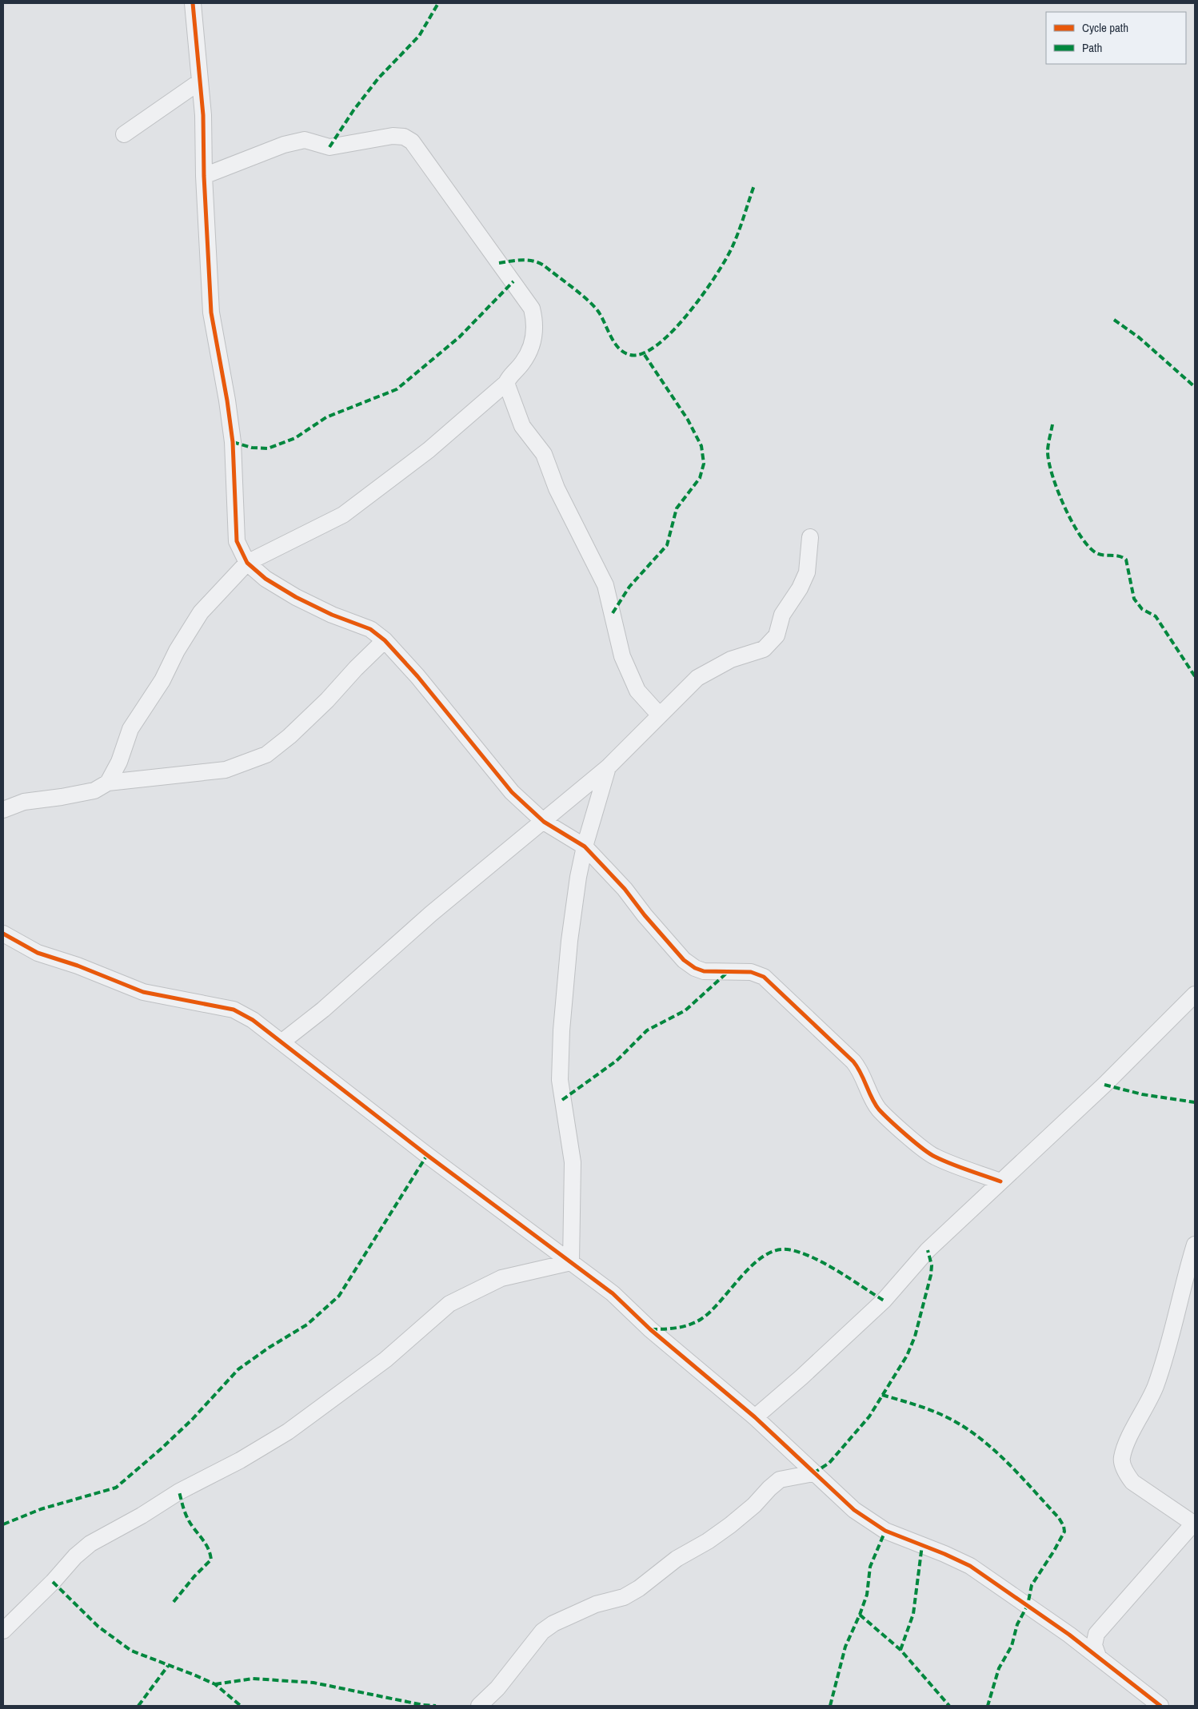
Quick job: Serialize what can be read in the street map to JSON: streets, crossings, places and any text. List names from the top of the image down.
{
  "legend": ["Cycle path", "Path"]
}
